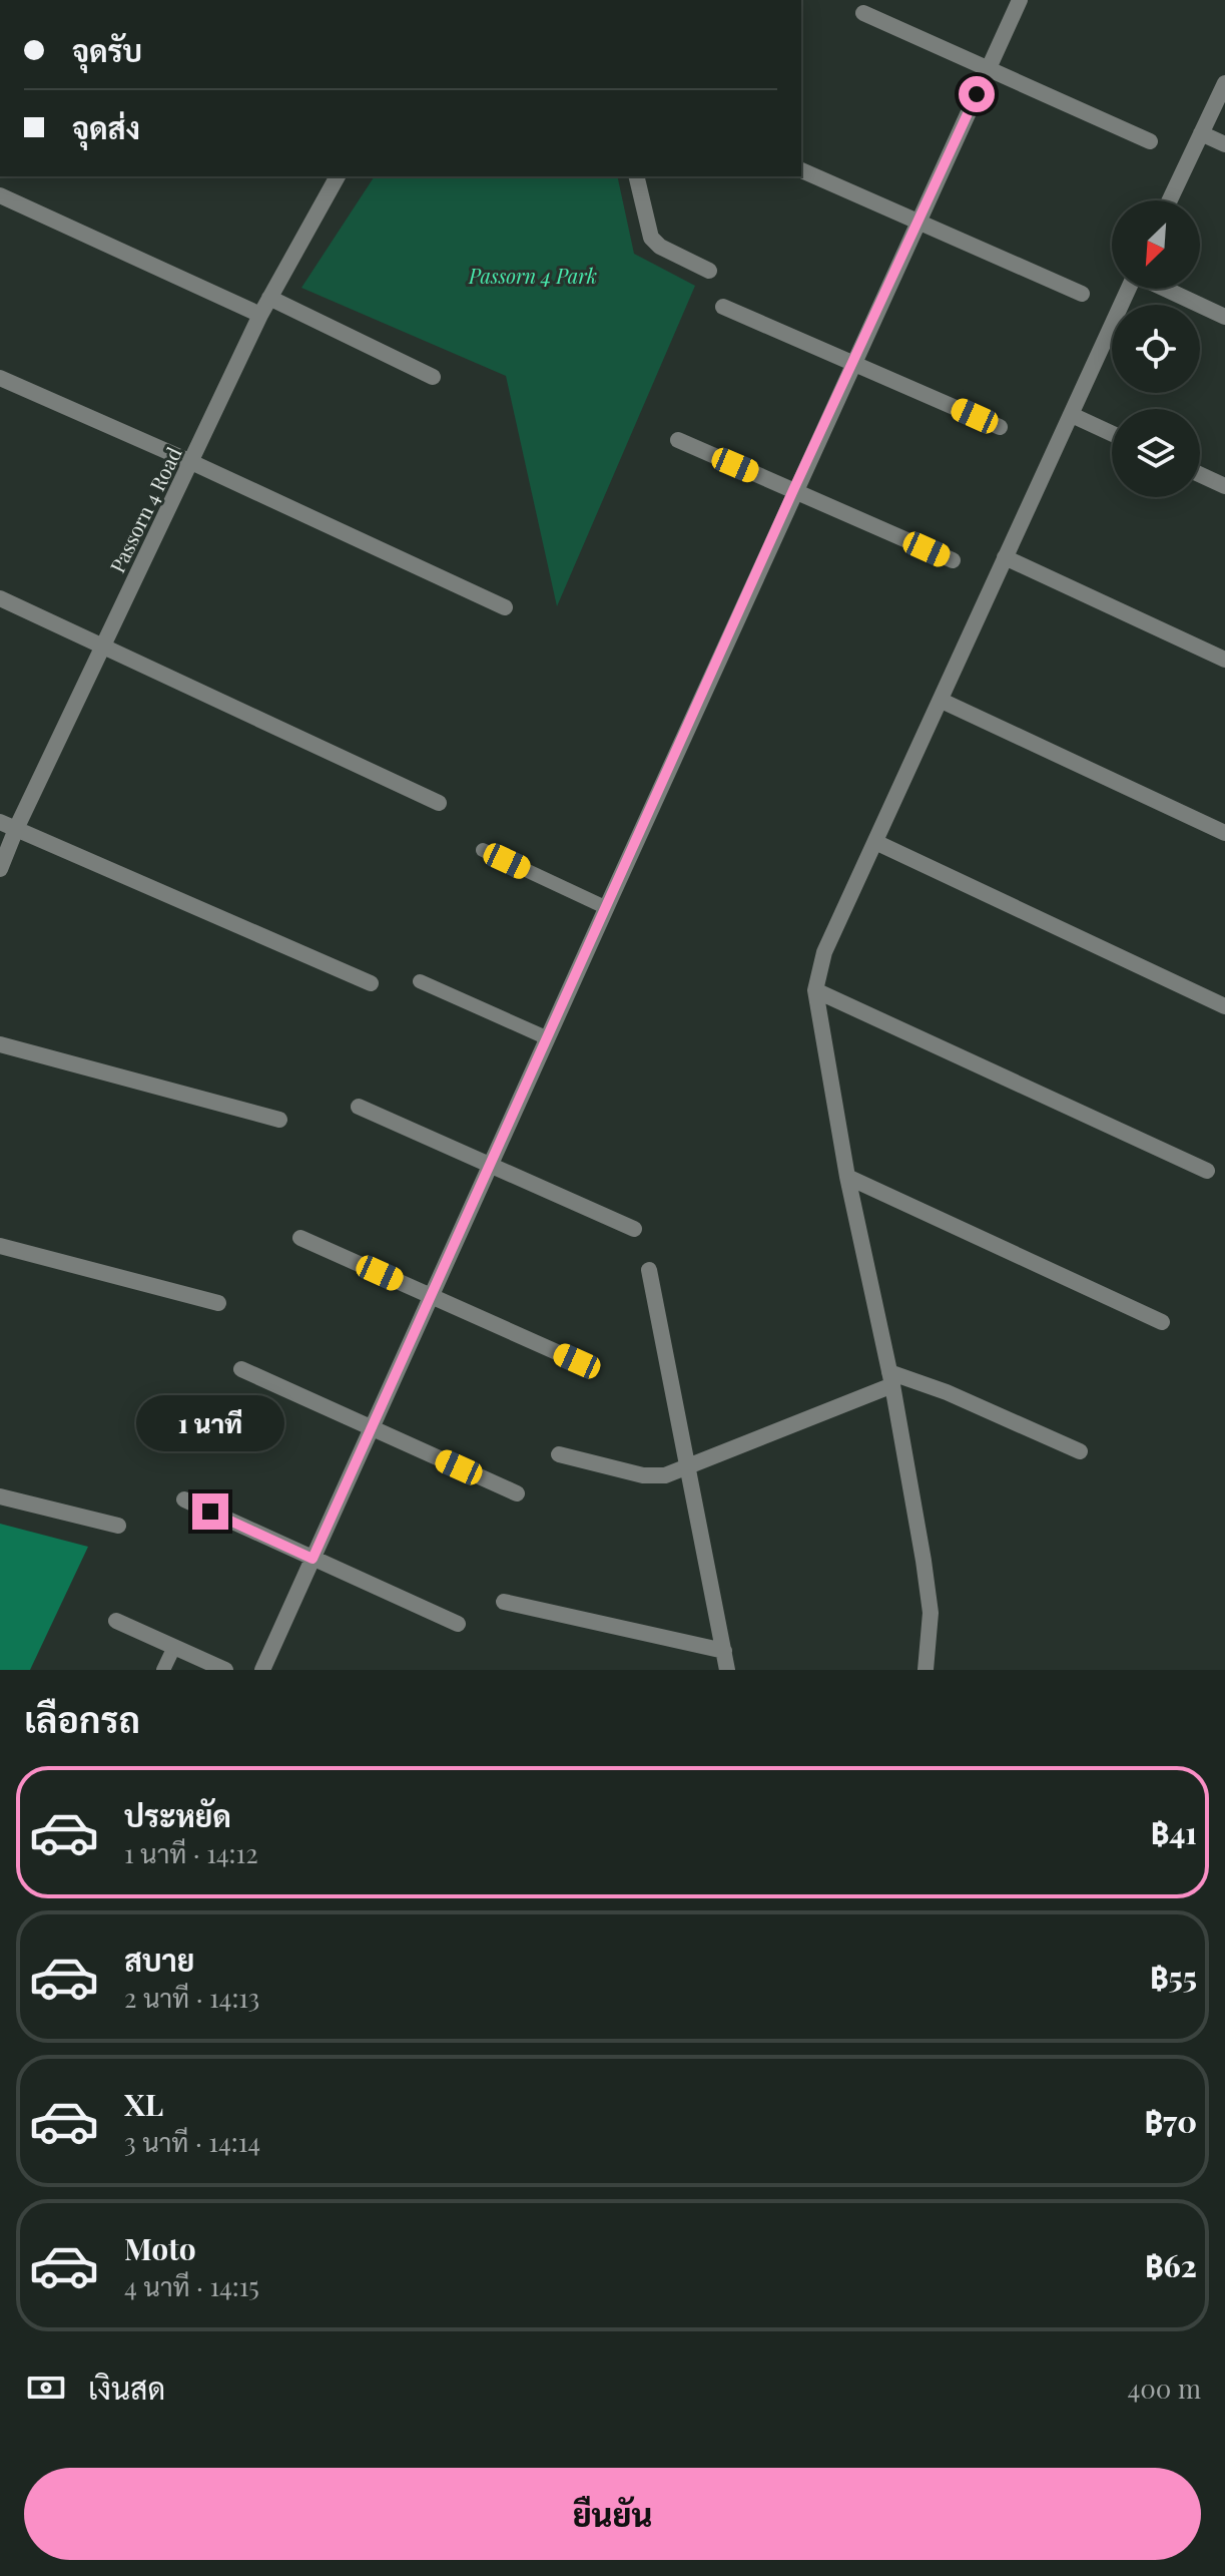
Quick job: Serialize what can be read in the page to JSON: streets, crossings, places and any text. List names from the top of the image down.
{
  "streets": {
    "street": ["Passorn 4 Road"]
  },
  "parks": ["Passorn 4 Park"],
  "north": "bottom left",
  "page": {
    "banner": ["จุดรับ", "จุดส่ง"],
    "bubble": "1 นาที",
    "heading": "เลือกรถ",
    "list": [
      {
        "name": "ประหยัด",
        "note": "1 นาที · 14:12",
        "value": "฿41"
      },
      {
        "name": "สบาย",
        "note": "2 นาที · 14:13",
        "value": "฿55"
      },
      {
        "name": "XL",
        "note": "3 นาที · 14:14",
        "value": "฿70"
      },
      {
        "name": "Moto",
        "note": "4 นาที · 14:15",
        "value": "฿62"
      }
    ],
    "pay": ["เงินสด", "400 m"],
    "buttons": "ยืนยัน"
  }
}
